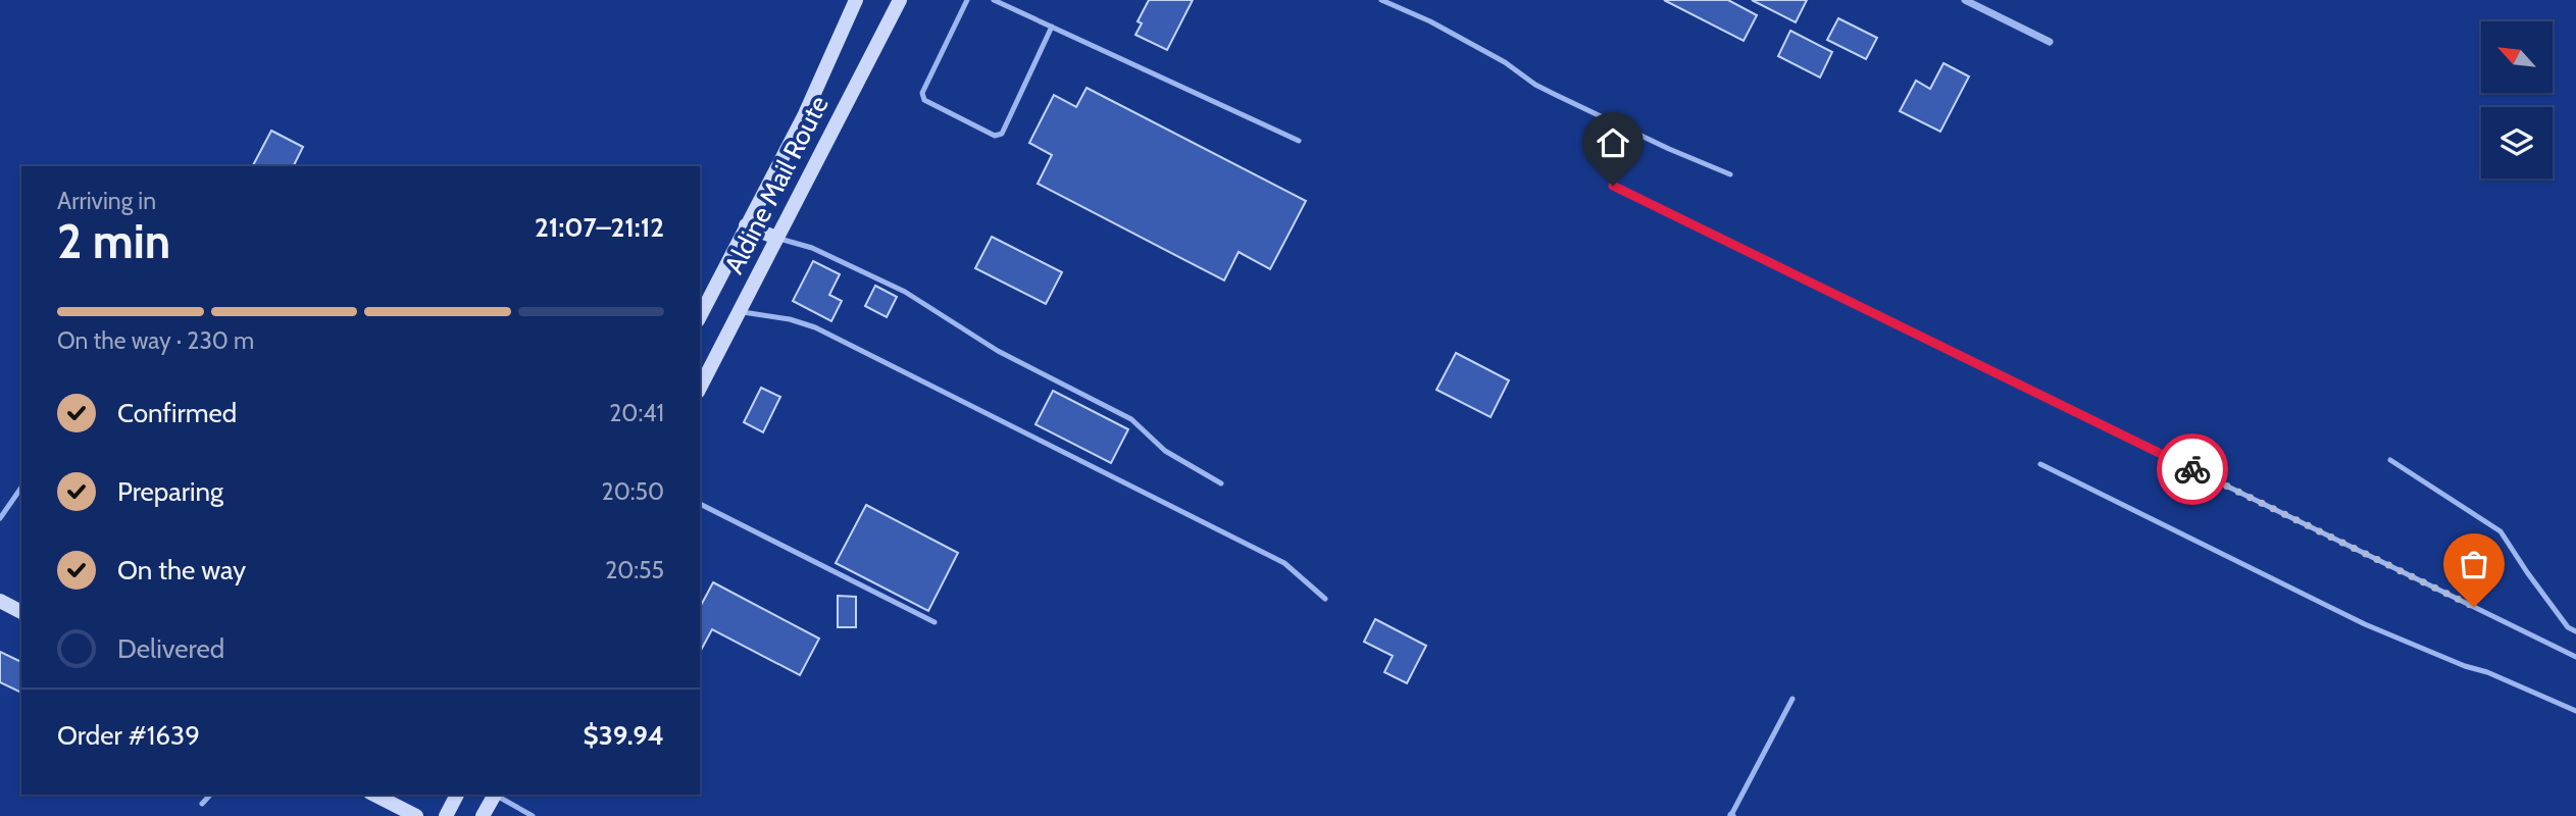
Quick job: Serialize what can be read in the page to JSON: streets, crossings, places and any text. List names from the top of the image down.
{
  "streets": {
    "main road": ["Aldine Mail Route"]
  },
  "north": "top left",
  "page": {
    "heading": ["2 min", "Arriving in", "21:07–21:12"],
    "panel": ["Order #1639", "$39.94"],
    "bar": "On the way · 230 m",
    "list": [
      ["Confirmed", "20:41"],
      ["Preparing", "20:50"],
      ["On the way", "20:55"],
      "Delivered"
    ]
  }
}
